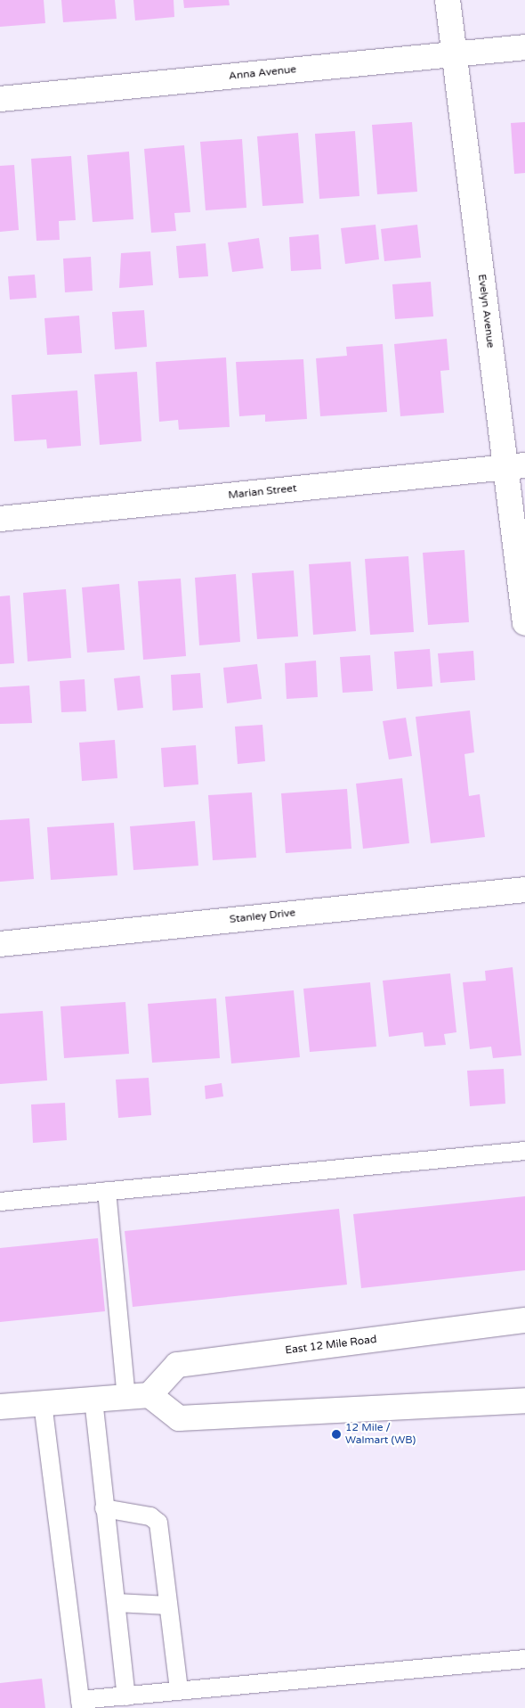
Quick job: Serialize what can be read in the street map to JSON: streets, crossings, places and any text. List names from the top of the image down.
{
  "streets": {
    "street": [
      "Anna Avenue",
      "Evelyn Avenue",
      "Marian Street",
      "Stanley Drive",
      "East 12 Mile Road"
    ]
  },
  "crossings": [
    ["Anna Avenue", "Evelyn Avenue"],
    ["Evelyn Avenue", "Marian Street"]
  ],
  "places": ["12 Mile / Walmart (WB)"]
}
